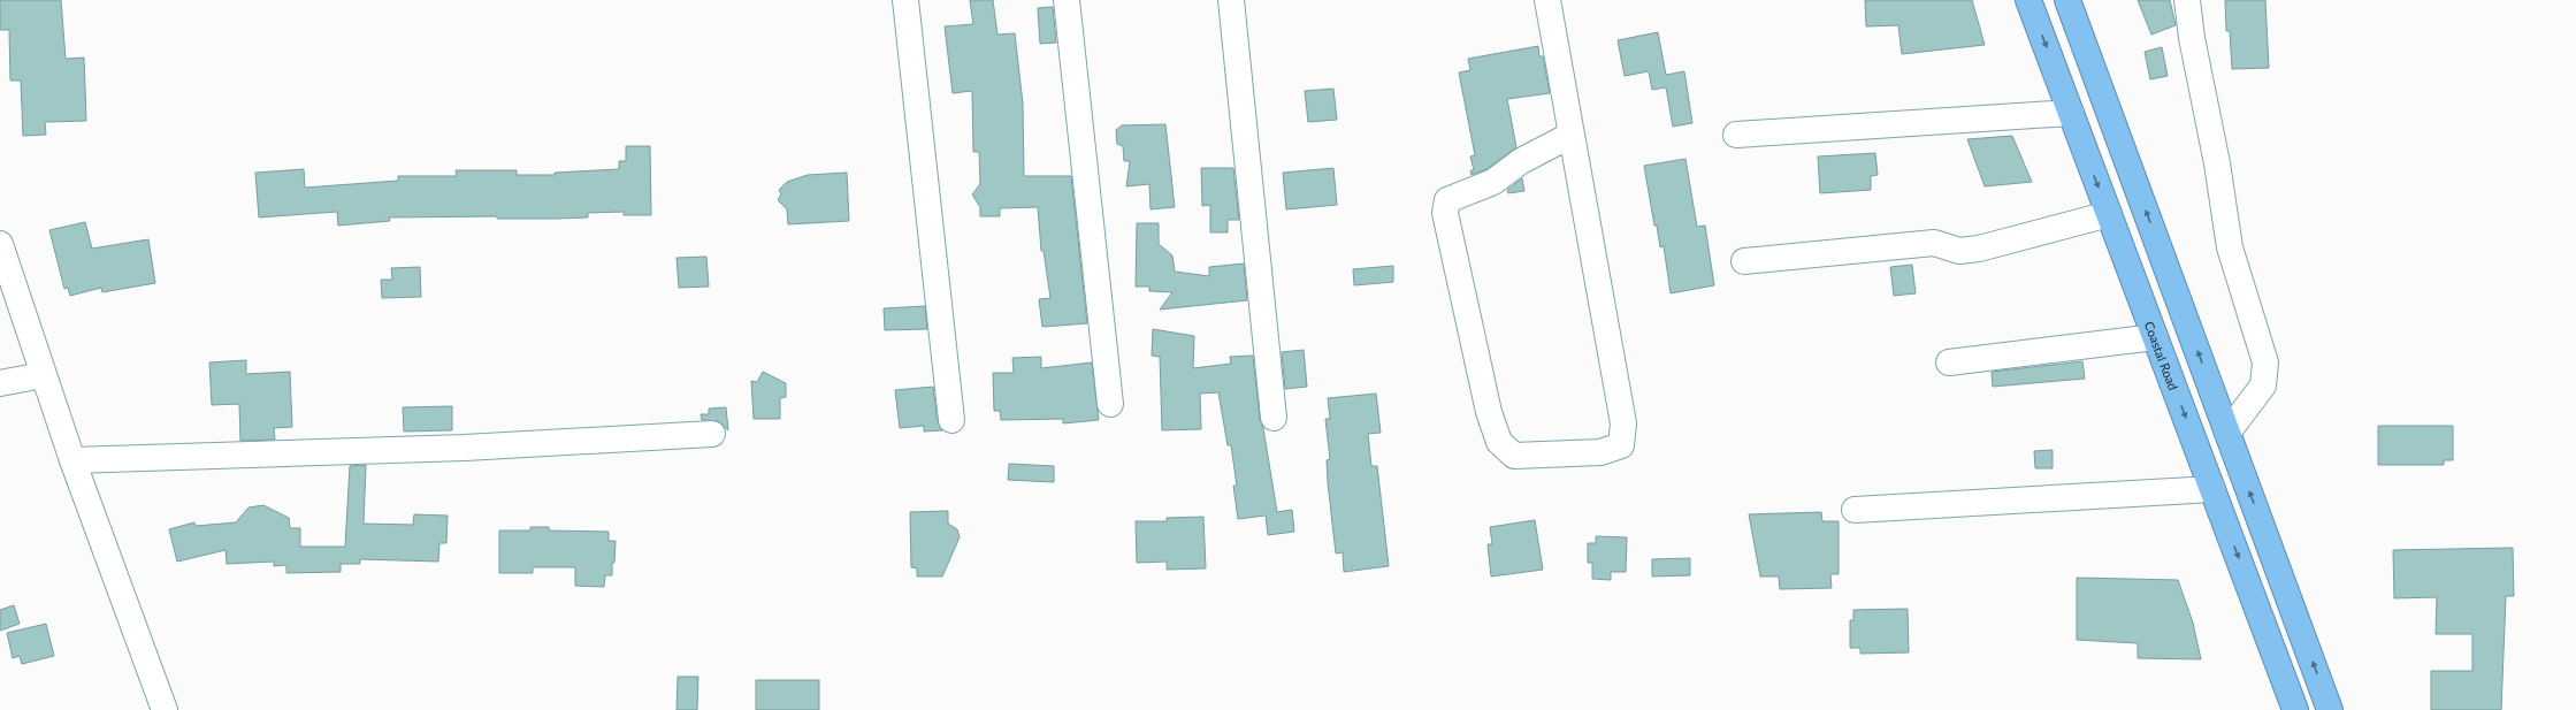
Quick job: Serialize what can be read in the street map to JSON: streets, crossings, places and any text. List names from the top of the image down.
{
  "streets": {
    "highway": ["Coastal Road"]
  }
}
